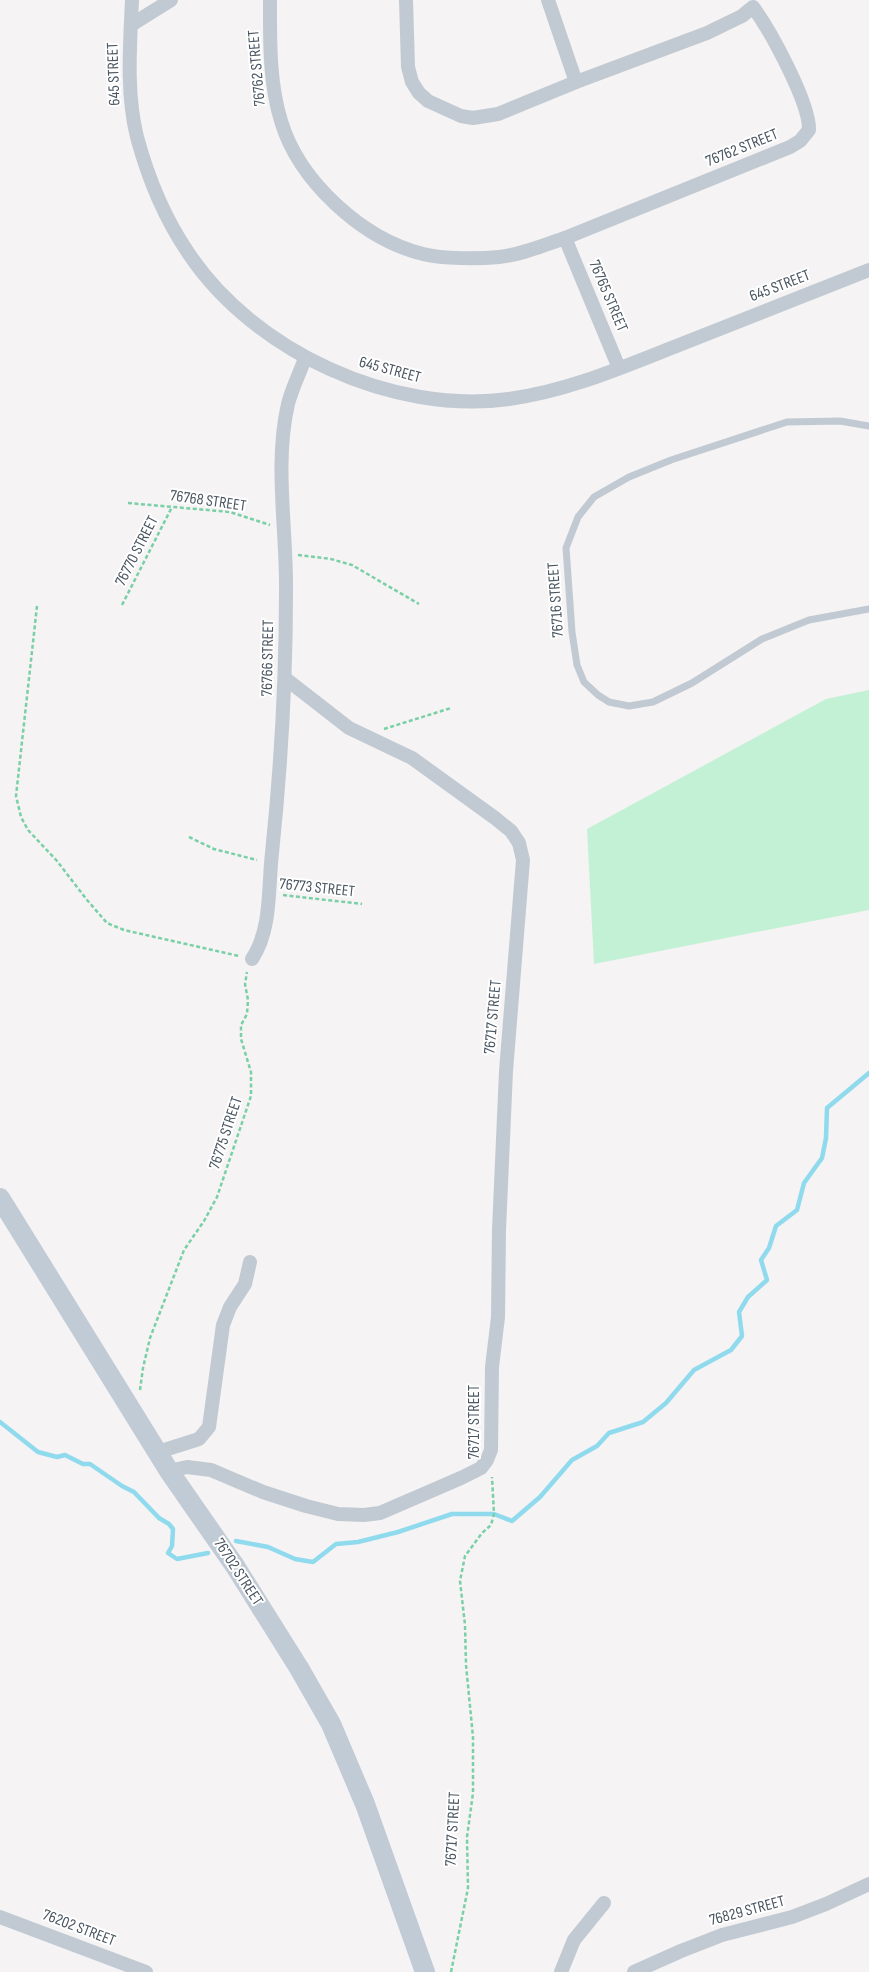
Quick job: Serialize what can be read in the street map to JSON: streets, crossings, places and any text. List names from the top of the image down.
{
  "streets": {
    "street": [
      "76762 STREET",
      "645 STREET",
      "76765 STREET",
      "76766 STREET",
      "76717 STREET",
      "76702 STREET",
      "76829 STREET",
      "76202 STREET"
    ],
    "lane": ["76716 STREET"],
    "path": [
      "76768 STREET",
      "76770 STREET",
      "76773 STREET",
      "76775 STREET"
    ]
  },
  "crossings": [
    ["76762 STREET", "76765 STREET"],
    ["645 STREET", "76765 STREET"],
    ["645 STREET", "76766 STREET"],
    ["76768 STREET", "76770 STREET"],
    ["76768 STREET", "76766 STREET"],
    ["76766 STREET", "76773 STREET"],
    ["76766 STREET", "76775 STREET"]
  ]
}
